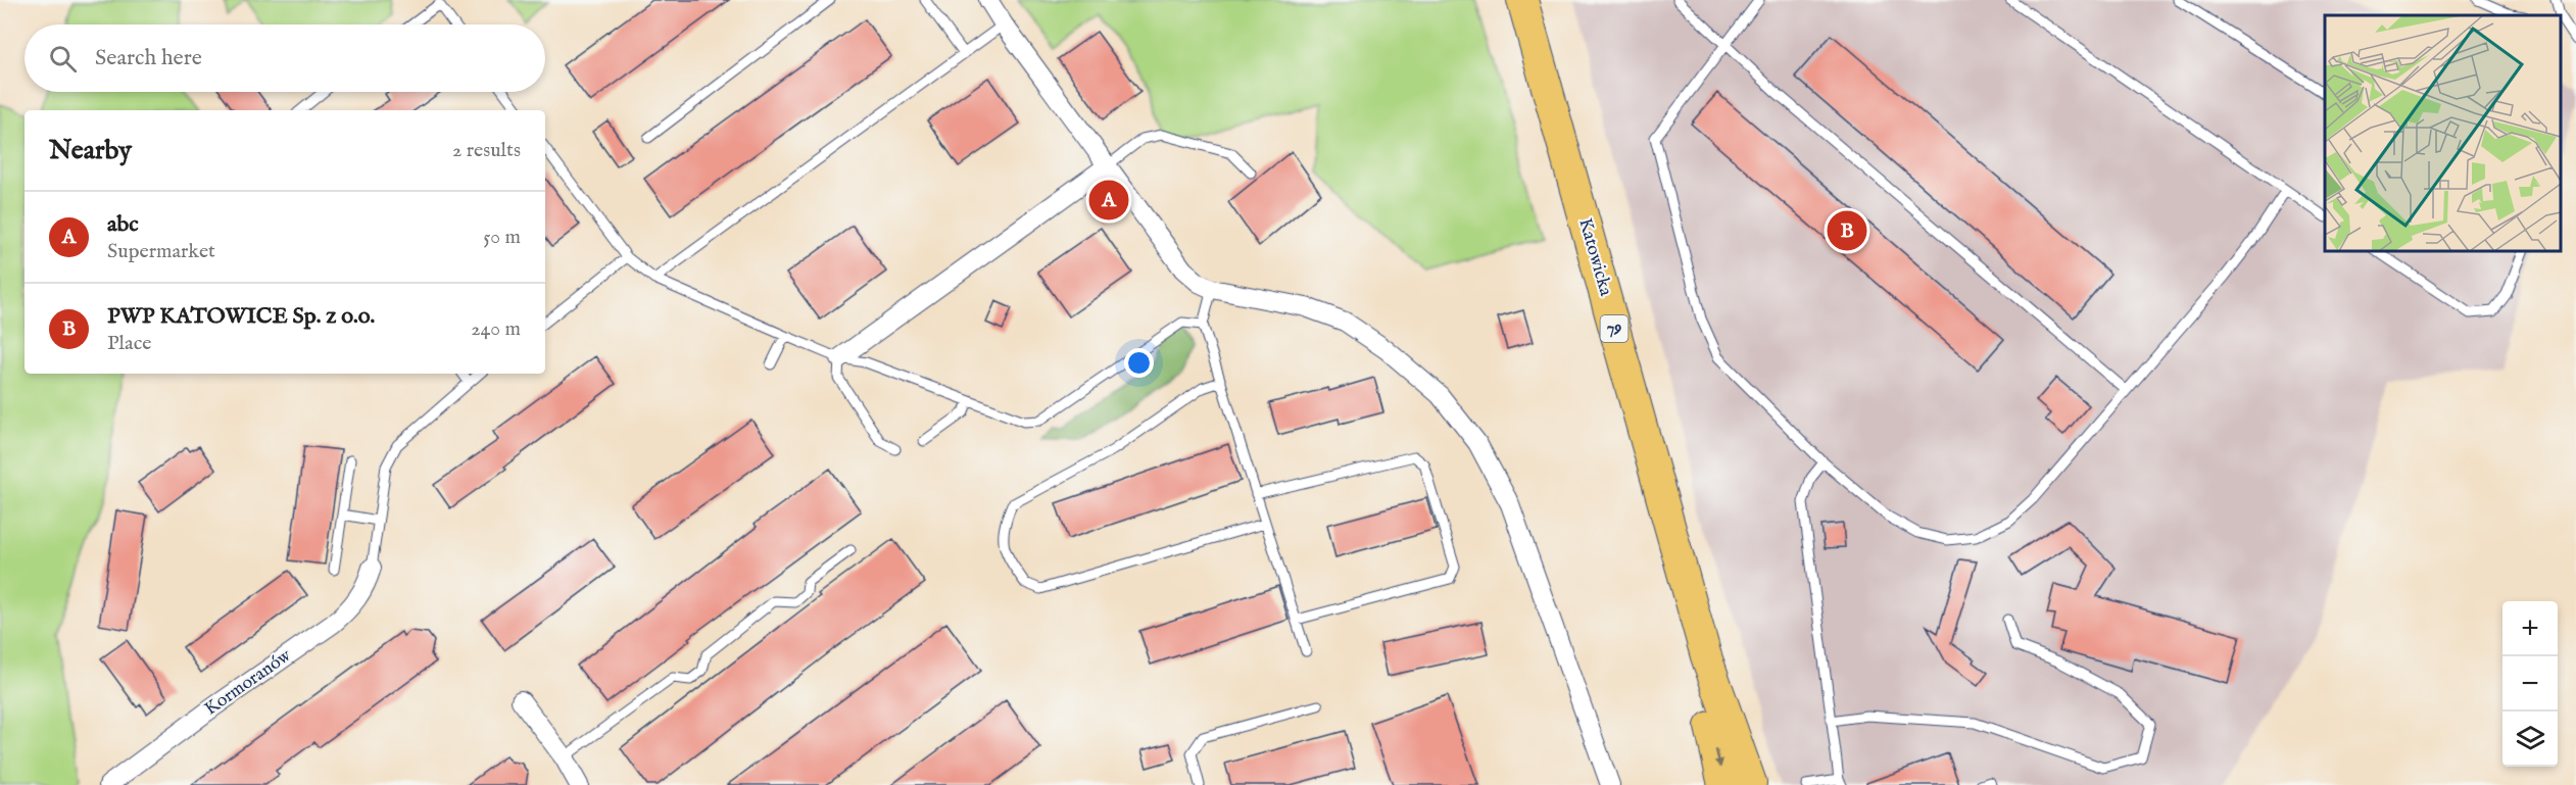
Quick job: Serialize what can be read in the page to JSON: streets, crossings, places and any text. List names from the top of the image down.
{
  "streets": {
    "main road": ["Katowicka", "79"],
    "street": ["Kormoranów"]
  },
  "page": {
    "search": "Search here",
    "heading": ["Nearby", "2 results"],
    "pins": ["A", "B"],
    "list": [
      {
        "mark": "A",
        "name": "abc",
        "note": "Supermarket",
        "value": "50 m"
      },
      {
        "mark": "B",
        "name": "PWP KATOWICE Sp. z o.o.",
        "note": "Place",
        "value": "240 m"
      }
    ],
    "map_buttons": ["+", "−"]
  }
}
